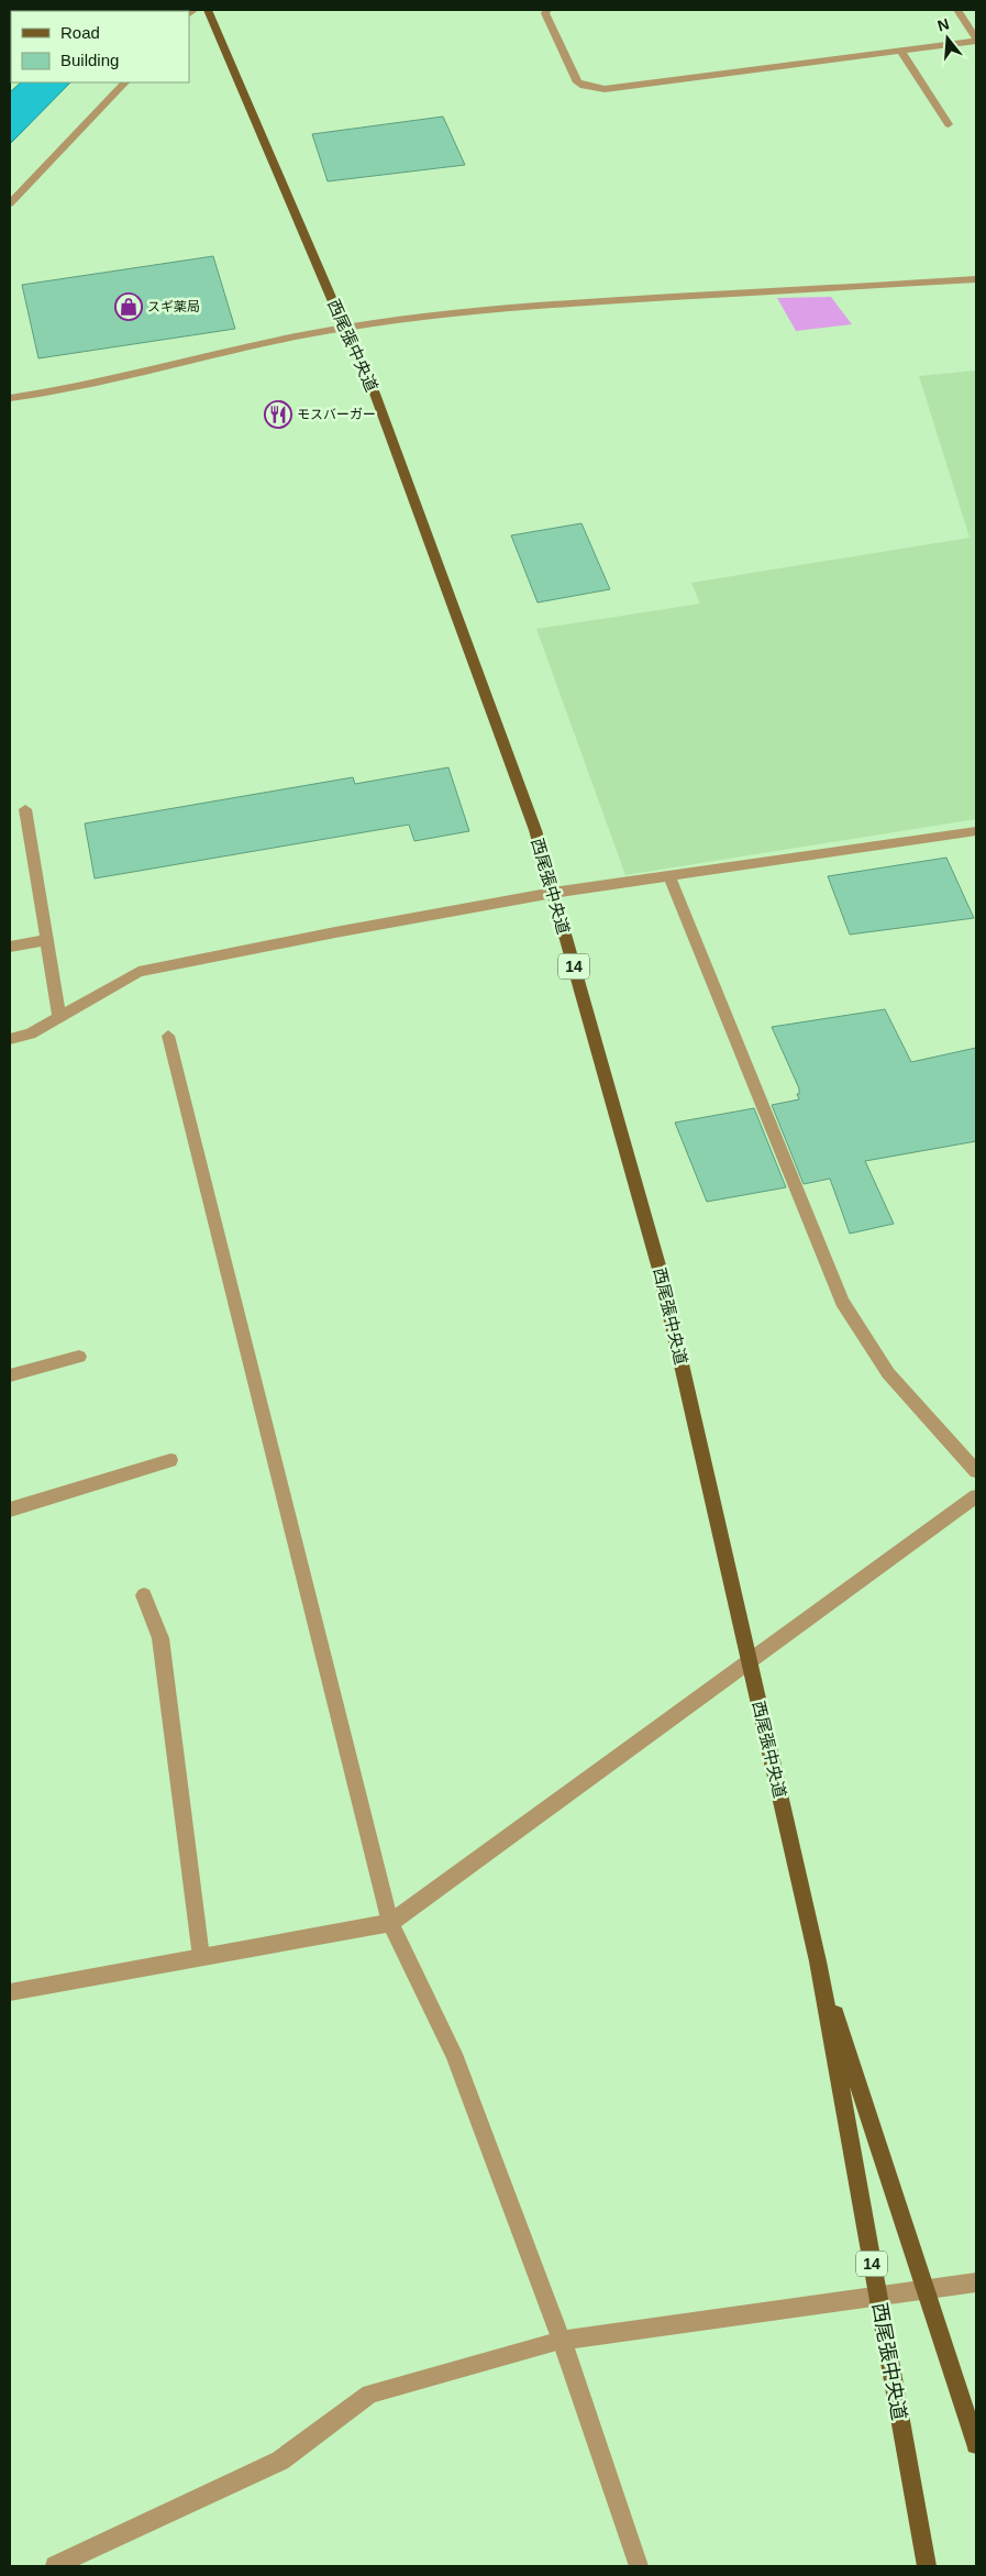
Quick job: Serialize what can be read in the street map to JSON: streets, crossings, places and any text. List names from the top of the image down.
{
  "streets": {
    "main road": ["西尾張中央道", "14"]
  },
  "places": {
    "shop": ["スギ薬局"],
    "restaurant": ["モスバーガー"]
  },
  "legend": ["Road", "Building"],
  "north": "top"
}
